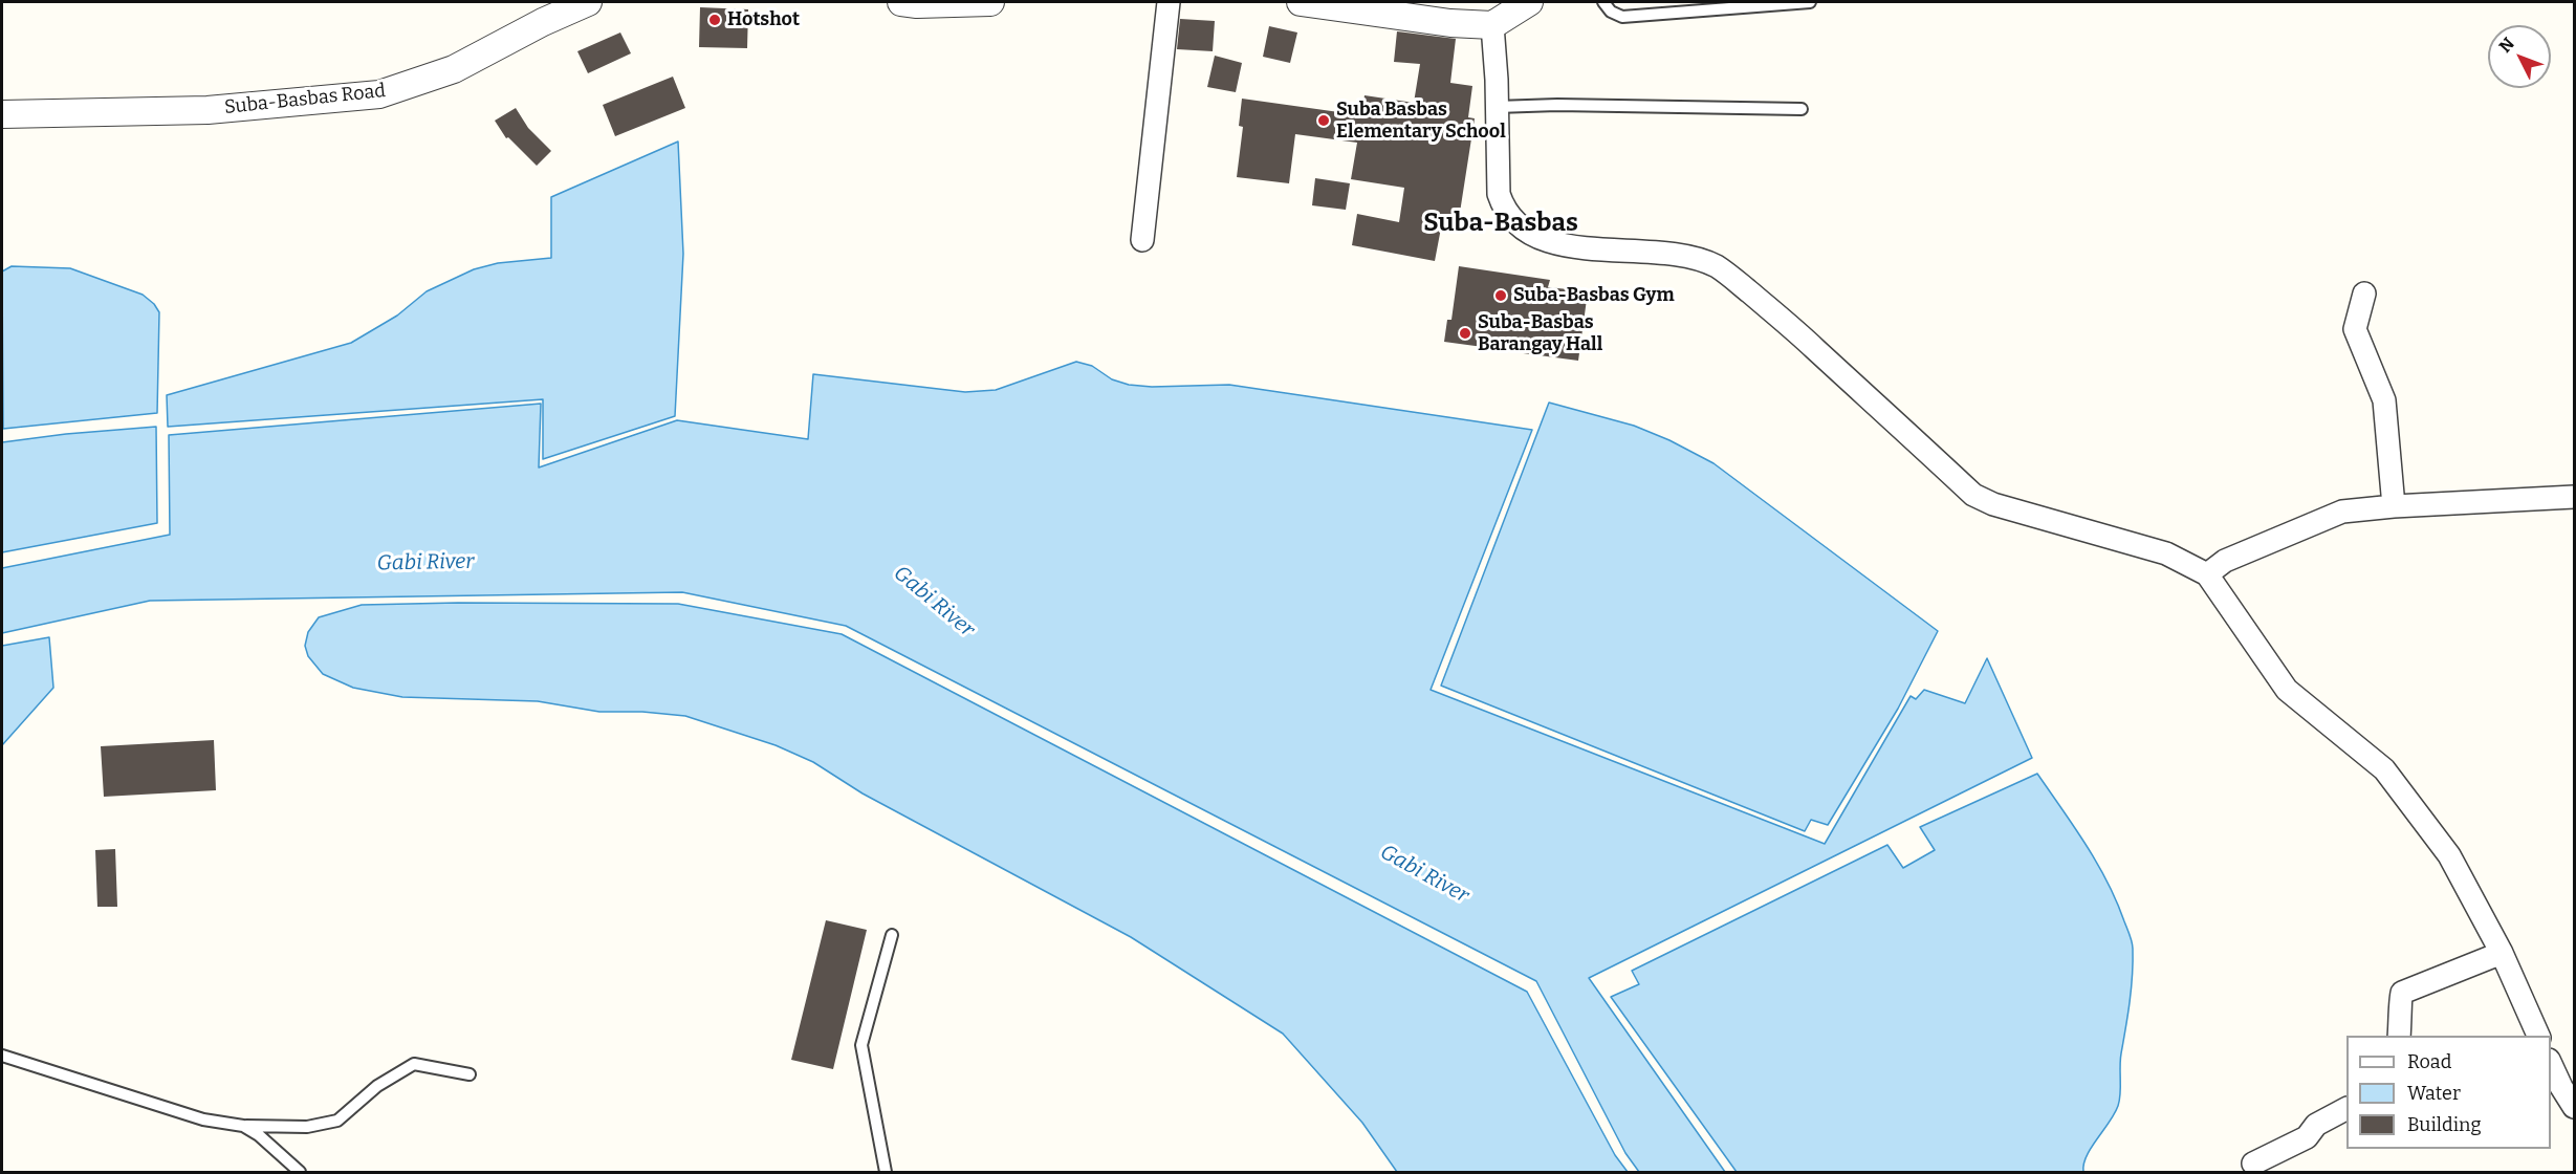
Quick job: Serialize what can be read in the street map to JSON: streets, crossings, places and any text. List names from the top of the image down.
{
  "streets": {
    "street": ["Suba-Basbas Road"]
  },
  "districts": ["Suba-Basbas"],
  "water": ["Gabi River"],
  "places": [
    "Hotshot",
    "Suba Basbas Elementary School",
    "Suba-Basbas Gym",
    "Suba-Basbas Barangay Hall"
  ],
  "legend": ["Road", "Water", "Building"],
  "north": "top left"
}
